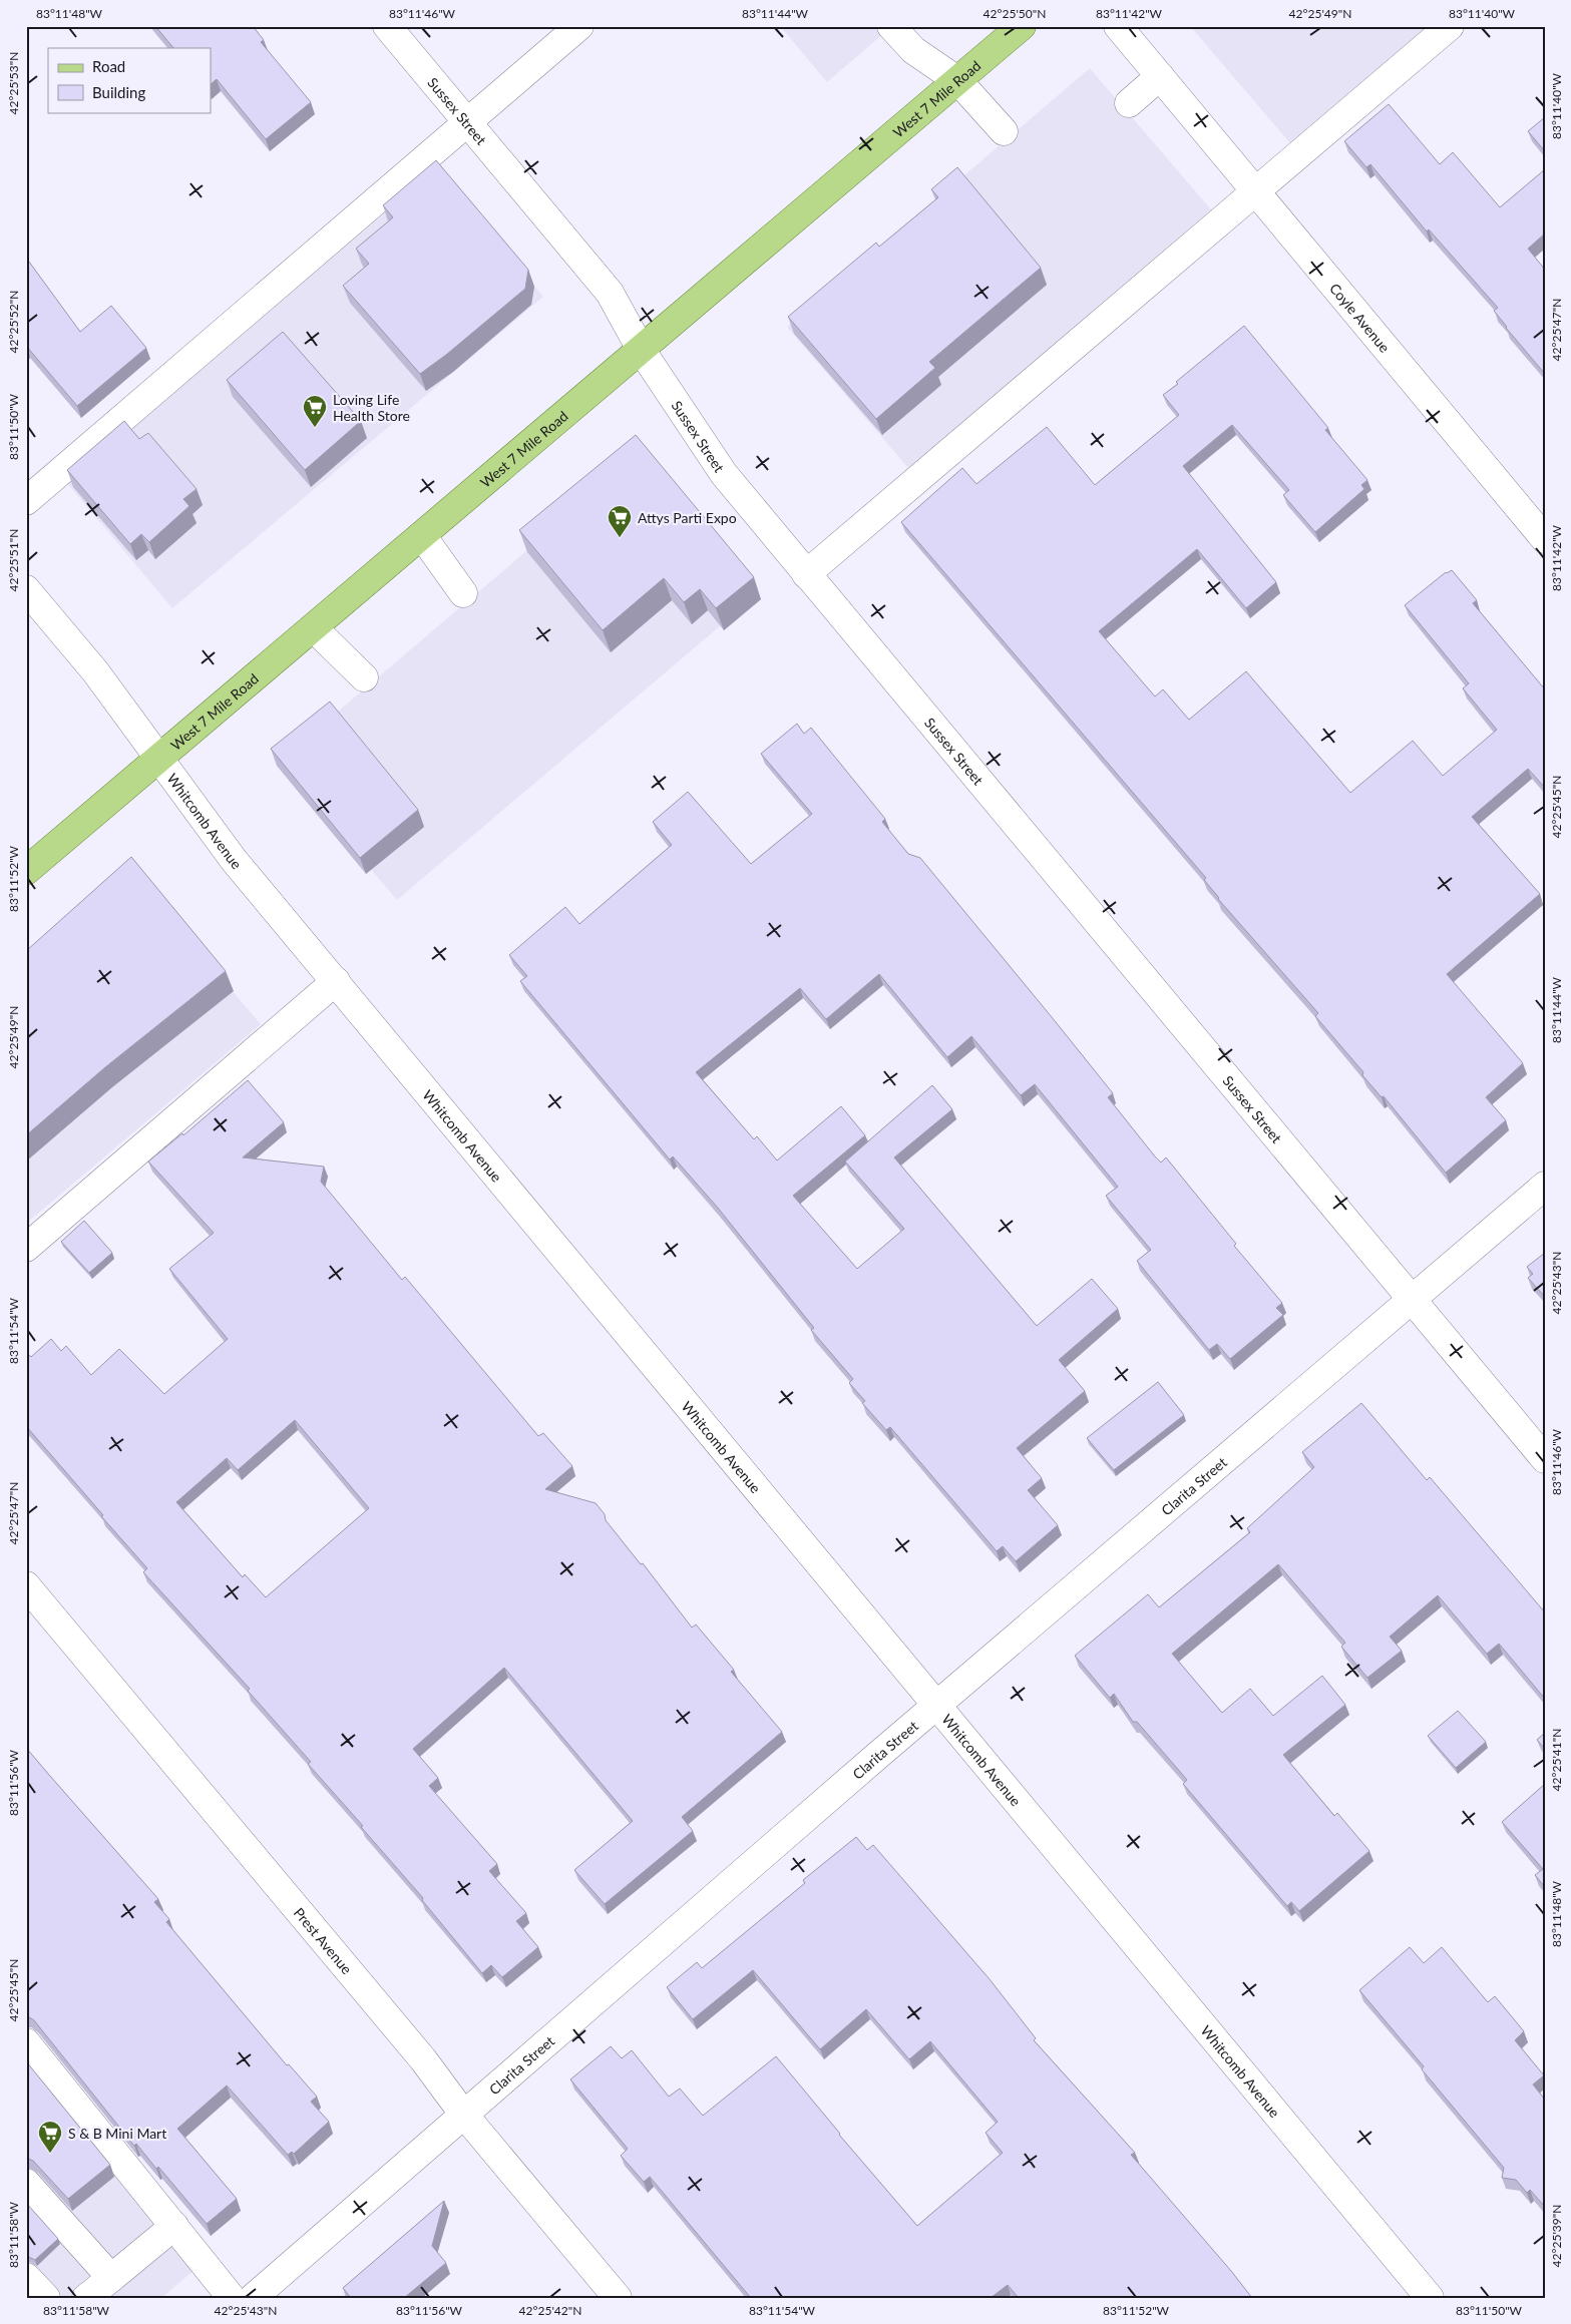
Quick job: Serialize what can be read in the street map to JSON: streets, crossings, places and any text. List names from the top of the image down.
{
  "streets": {
    "main road": ["West 7 Mile Road"],
    "street": [
      "Sussex Street",
      "Coyle Avenue",
      "Whitcomb Avenue",
      "Clarita Street",
      "Prest Avenue"
    ]
  },
  "crossings": [
    ["West 7 Mile Road", "Sussex Street"],
    ["West 7 Mile Road", "Whitcomb Avenue"],
    ["Sussex Street", "Clarita Street"],
    ["Whitcomb Avenue", "Clarita Street"],
    ["Clarita Street", "Prest Avenue"]
  ],
  "places": {
    "supermarket": ["Loving Life Health Store", "Attys Parti Expo", "S & B Mini Mart"]
  },
  "legend": ["Road", "Building"],
  "coordinates": [
    "83°11'48\"W",
    "83°11'46\"W",
    "83°11'44\"W",
    "42°25'50\"N",
    "83°11'42\"W",
    "42°25'49\"N",
    "83°11'40\"W",
    "42°25'53\"N",
    "42°25'52\"N",
    "42°25'47\"N",
    "83°11'50\"W",
    "42°25'51\"N",
    "42°25'45\"N",
    "83°11'52\"W",
    "42°25'43\"N",
    "83°11'54\"W",
    "42°25'41\"N",
    "83°11'56\"W",
    "83°11'58\"W",
    "42°25'39\"N",
    "42°25'42\"N"
  ]
}
